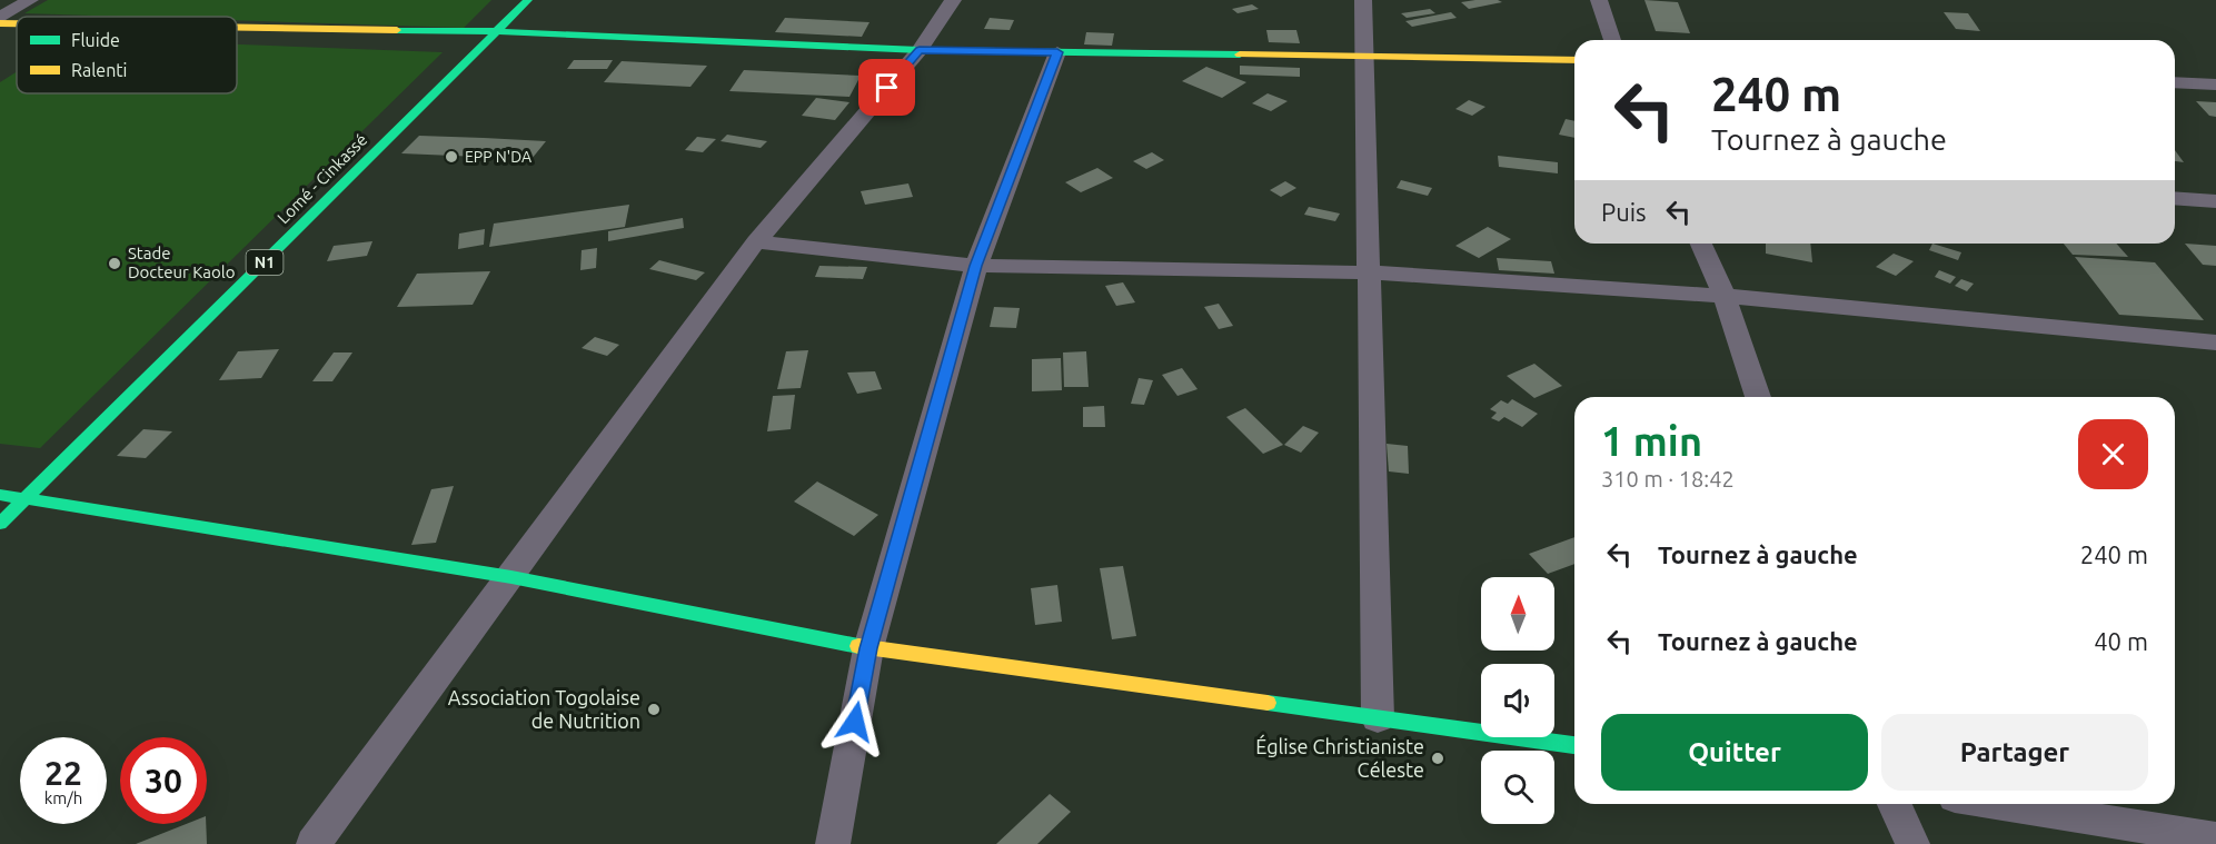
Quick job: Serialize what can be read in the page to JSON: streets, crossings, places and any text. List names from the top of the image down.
{
  "streets": {
    "main road": ["Lomé - Cinkassé", "N1"]
  },
  "places": [
    "EPP N'DA",
    "Stade Docteur Kaolo",
    "Association Togolaise de Nutrition",
    "Église Christianiste Céleste"
  ],
  "legend": ["Fluide", "Ralenti"],
  "north": "top",
  "page": {
    "turn": ["240 m", "Tournez à gauche"],
    "then": "Puis",
    "heading": ["1 min", "310 m · 18:42"],
    "list": [
      {
        "name": "Tournez à gauche",
        "value": "240 m"
      },
      {
        "name": "Tournez à gauche",
        "value": "40 m"
      }
    ],
    "buttons": ["Quitter", "Partager"],
    "speed": "22 km/h",
    "limit": "30"
  }
}
